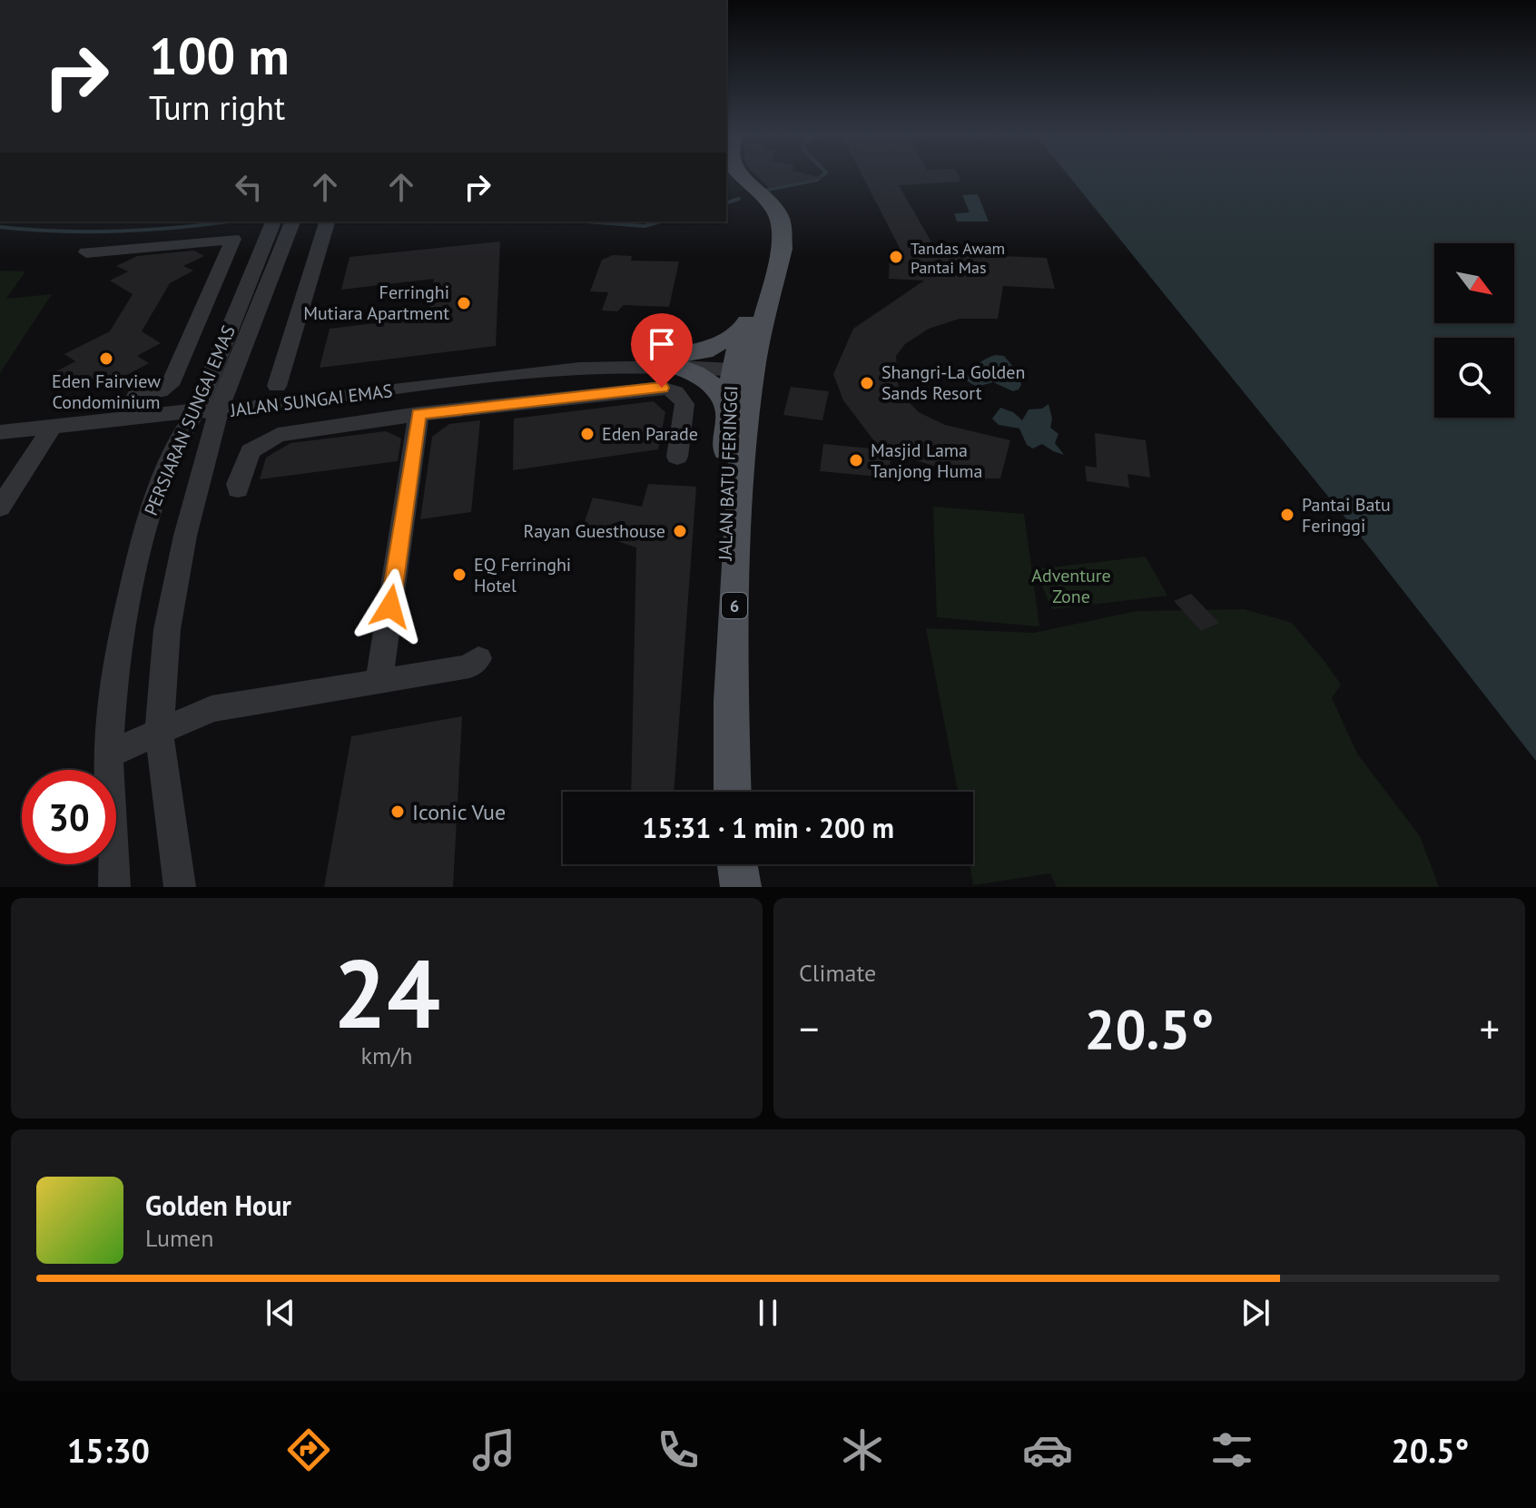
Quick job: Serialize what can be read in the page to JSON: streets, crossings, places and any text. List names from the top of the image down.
{
  "streets": {
    "main road": ["JALAN BATU FERINGGI", "6"],
    "street": ["JALAN SUNGAI EMAS", "PERSIARAN SUNGAI EMAS"]
  },
  "crossings": [
    ["JALAN SUNGAI EMAS", "PERSIARAN SUNGAI EMAS"],
    ["JALAN SUNGAI EMAS", "JALAN BATU FERINGGI"],
    ["JALAN SUNGAI EMAS", "6"],
    ["JALAN BATU FERINGGI", "6"]
  ],
  "parks": ["Adventure Zone"],
  "places": [
    "Tandas Awam Pantai Mas",
    "Ferringhi Mutiara Apartment",
    "Eden Fairview Condominium",
    "Shangri-La Golden Sands Resort",
    "Eden Parade",
    "Masjid Lama Tanjong Huma",
    "Pantai Batu Feringgi",
    "Rayan Guesthouse",
    "EQ Ferringhi Hotel",
    "Iconic Vue"
  ],
  "north": "bottom right",
  "page": {
    "turn": ["100 m", "Turn right"],
    "limit": "30",
    "trip": "15:31 · 1 min · 200 m",
    "tile": [
      ["24", "km/h"],
      "Climate"
    ],
    "heat": ["−", "20.5°", "+"],
    "song": ["Golden Hour", "Lumen"],
    "tabs": ["15:30", "20.5°"]
  }
}
